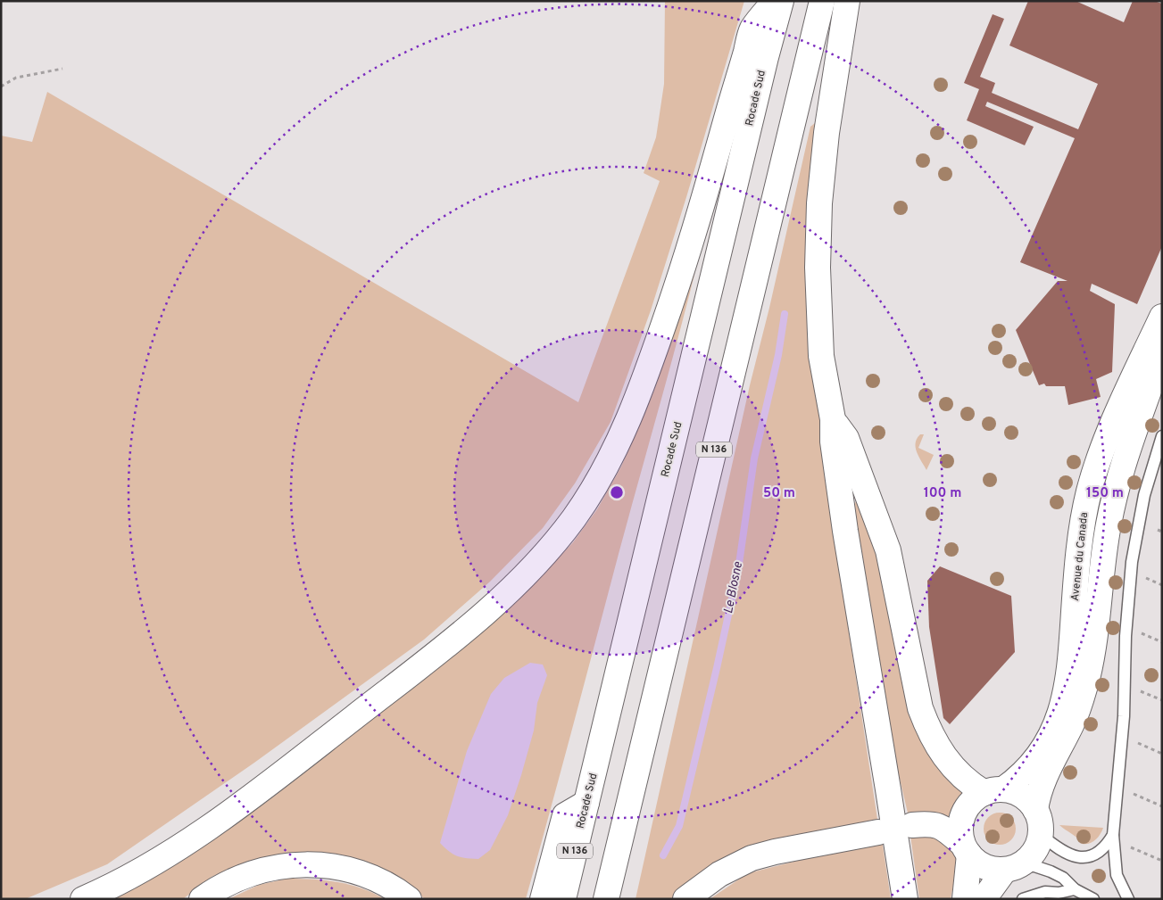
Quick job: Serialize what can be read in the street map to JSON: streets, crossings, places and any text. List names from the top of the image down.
{
  "streets": {
    "main road": ["Rocade Sud", "N 136", "Avenue du Canada"]
  },
  "water": ["Le Blosne"],
  "rings": ["50 m", "100 m", "150 m"]
}
